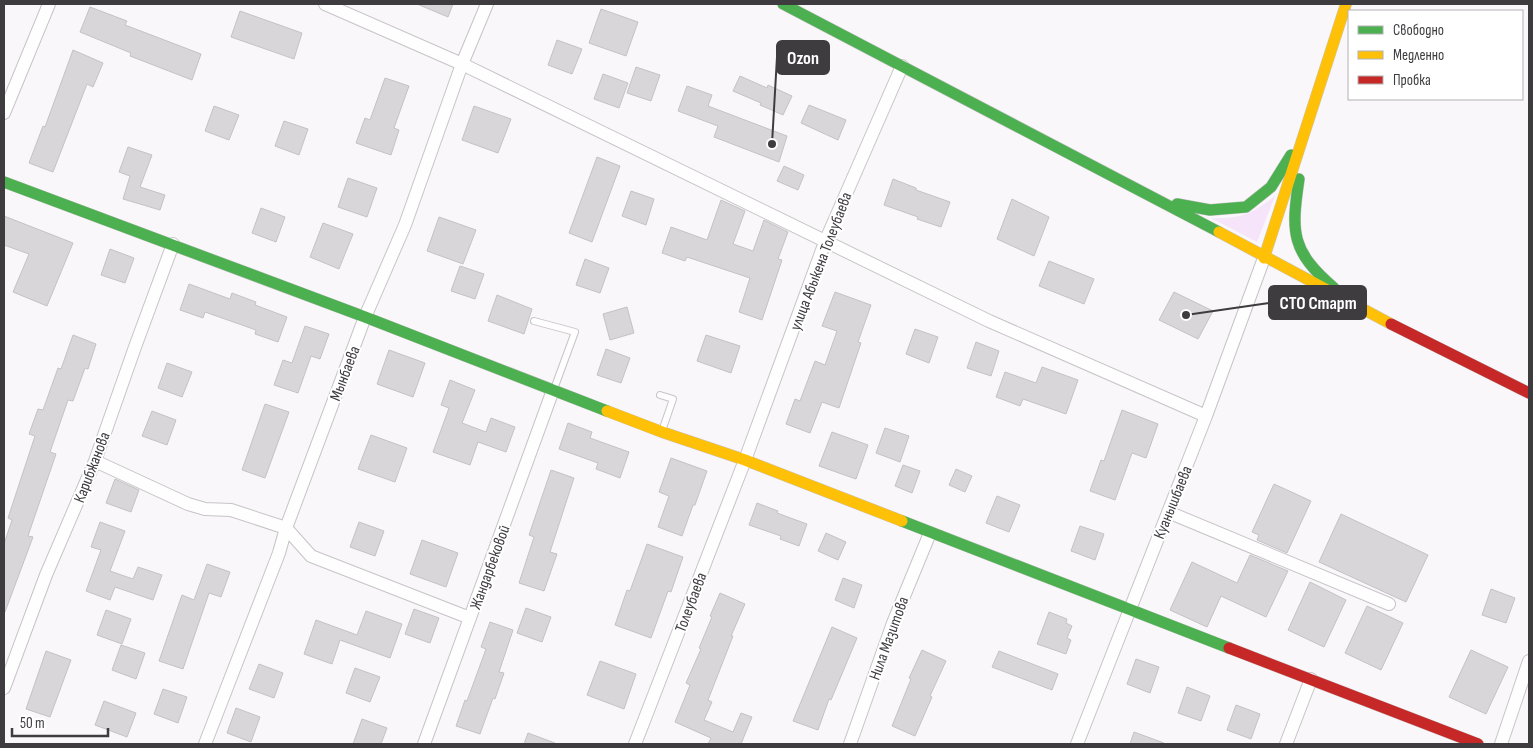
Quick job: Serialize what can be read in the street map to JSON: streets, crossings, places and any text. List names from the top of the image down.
{
  "streets": {
    "street": [
      "улица Абыкена Толеубаева",
      "Мынбаева",
      "Карибжанова",
      "Куанышбаева",
      "Жандарбековой",
      "Толеубаева",
      "Нила Мазитова"
    ]
  },
  "crossings": [
    ["улица Абыкена Толеубаева", "Толеубаева"]
  ],
  "places": ["Ozon", "СТО Старт"],
  "legend": ["Свободно", "Медленно", "Пробка"],
  "scale_bar": "50 m"
}
